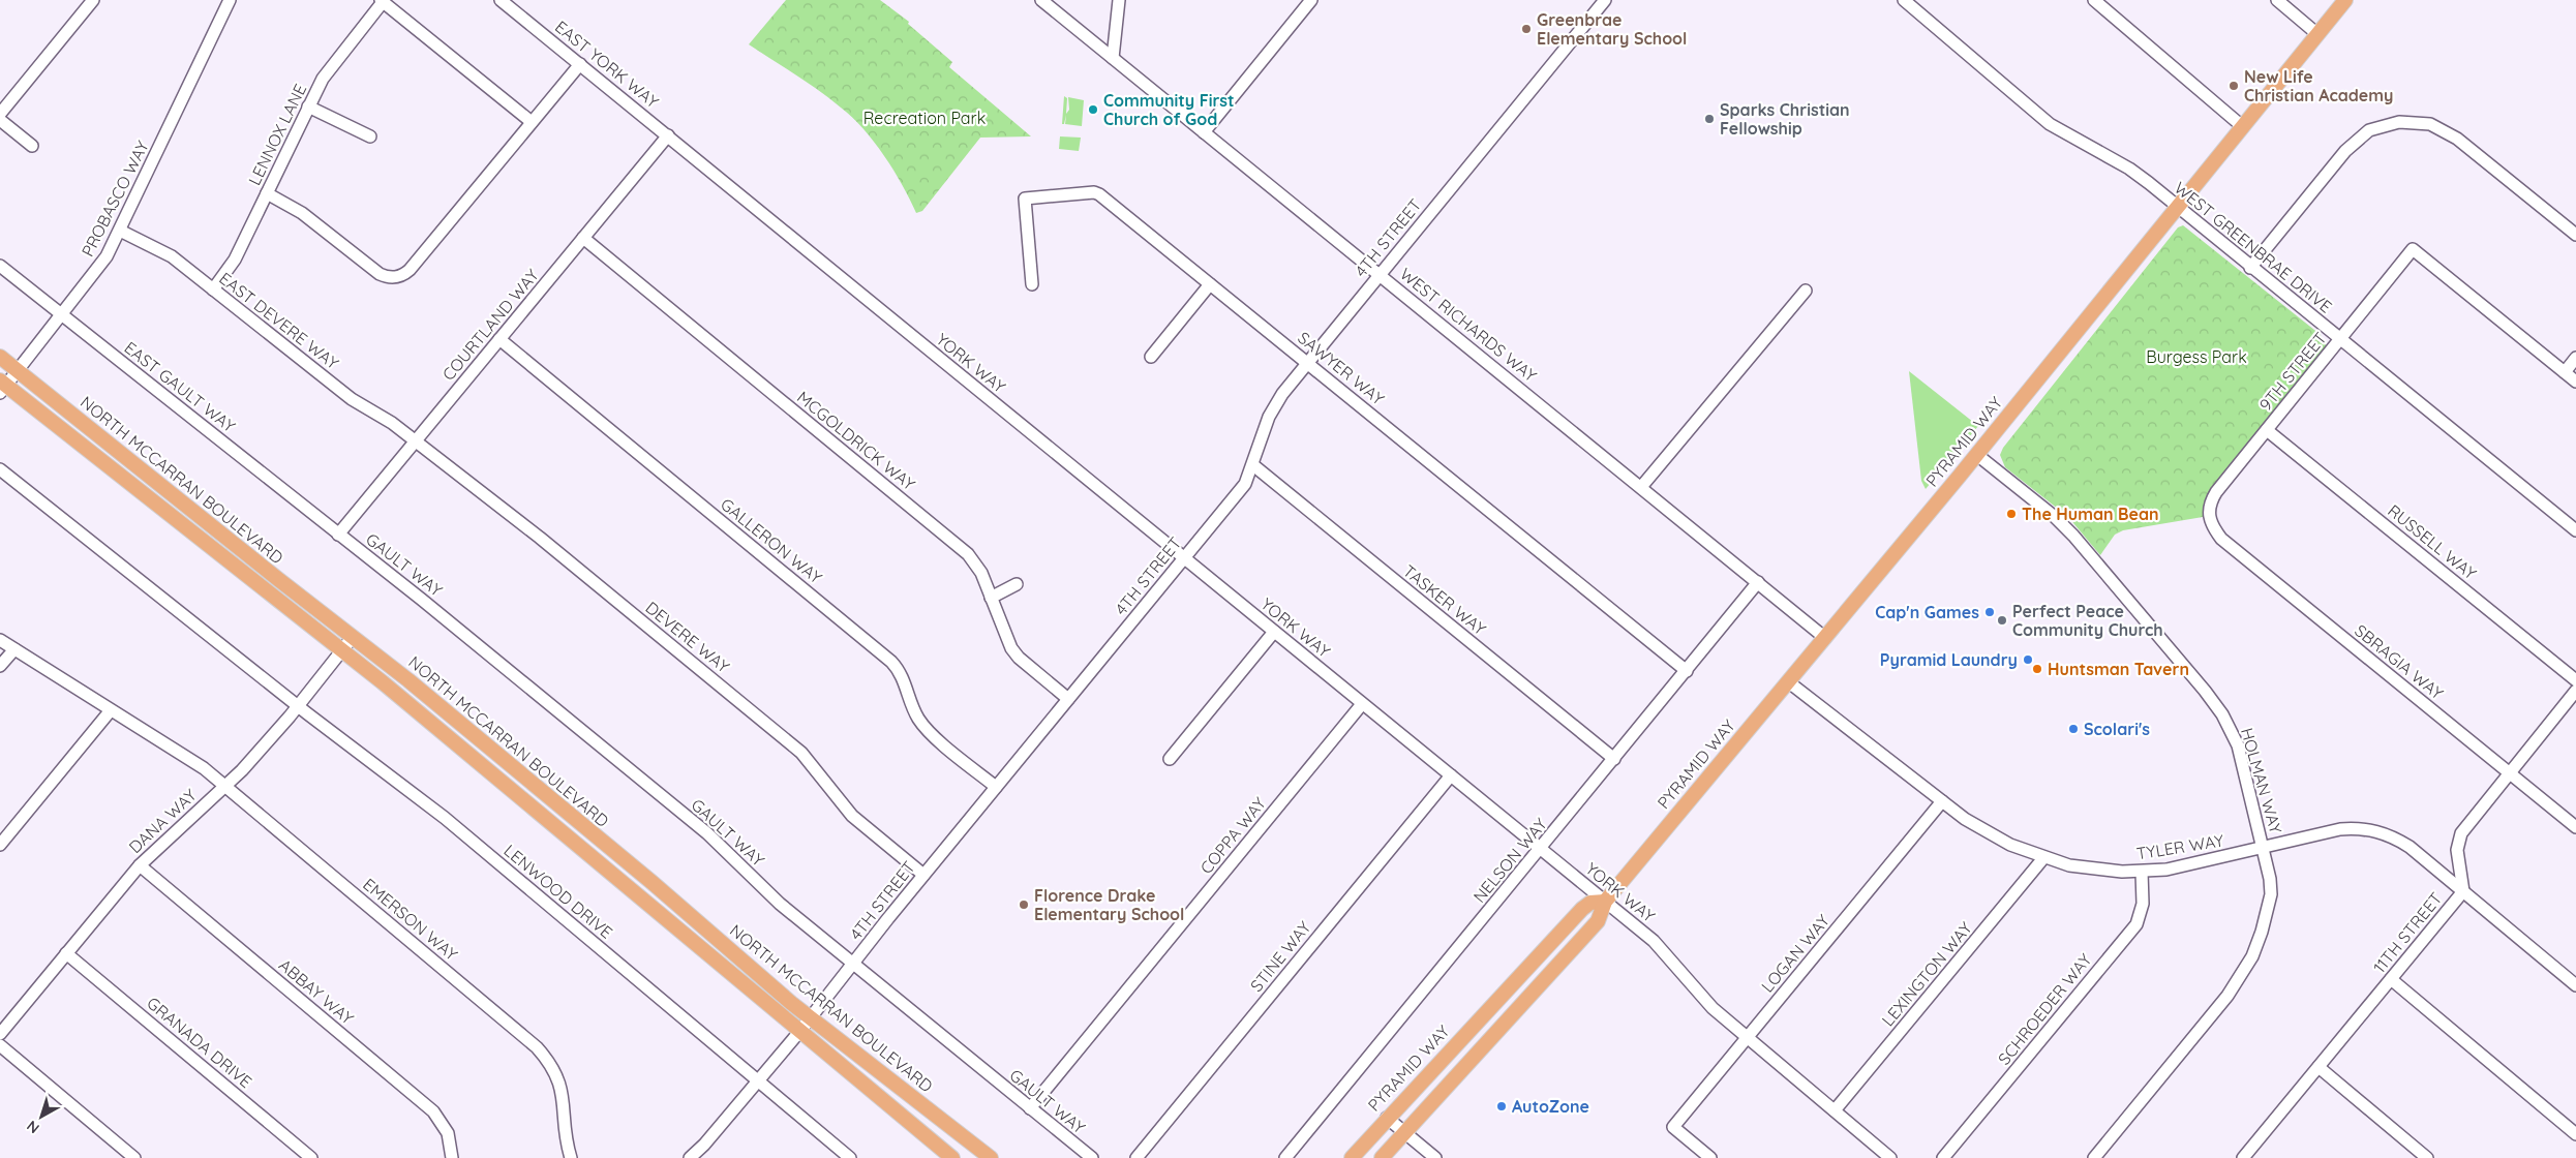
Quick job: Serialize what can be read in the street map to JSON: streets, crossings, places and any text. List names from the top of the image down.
{
  "streets": {
    "main road": ["PYRAMID WAY", "NORTH MCCARRAN BOULEVARD"],
    "street": [
      "EAST YORK WAY",
      "LENNOX LANE",
      "PROBASCO WAY",
      "4TH STREET",
      "WEST GREENBRAE DRIVE",
      "EAST DEVERE WAY",
      "COURTLAND WAY",
      "WEST RICHARDS WAY",
      "YORK WAY",
      "SAWYER WAY",
      "9TH STREET",
      "EAST GAULT WAY",
      "MCGOLDRICK WAY",
      "GALLERON WAY",
      "RUSSELL WAY",
      "GAULT WAY",
      "TASKER WAY",
      "DEVERE WAY",
      "SBRAGIA WAY",
      "HOLMAN WAY",
      "DANA WAY",
      "COPPA WAY",
      "TYLER WAY",
      "NELSON WAY",
      "LENWOOD DRIVE",
      "EMERSON WAY",
      "11TH STREET",
      "LOGAN WAY",
      "STINE WAY",
      "LEXINGTON WAY",
      "ABBAY WAY",
      "SCHROEDER WAY",
      "GRANADA DRIVE"
    ]
  },
  "crossings": [
    ["EAST YORK WAY", "COURTLAND WAY"],
    ["EAST YORK WAY", "YORK WAY"],
    ["LENNOX LANE", "EAST DEVERE WAY"],
    ["PROBASCO WAY", "EAST DEVERE WAY"],
    ["PROBASCO WAY", "EAST GAULT WAY"],
    ["PROBASCO WAY", "NORTH MCCARRAN BOULEVARD"],
    ["4TH STREET", "WEST RICHARDS WAY"],
    ["4TH STREET", "YORK WAY"],
    ["4TH STREET", "SAWYER WAY"],
    ["4TH STREET", "MCGOLDRICK WAY"],
    ["4TH STREET", "NORTH MCCARRAN BOULEVARD"],
    ["4TH STREET", "GALLERON WAY"],
    ["4TH STREET", "GAULT WAY"],
    ["4TH STREET", "TASKER WAY"],
    ["4TH STREET", "DEVERE WAY"],
    ["4TH STREET", "LENWOOD DRIVE"],
    ["WEST GREENBRAE DRIVE", "9TH STREET"],
    ["WEST GREENBRAE DRIVE", "PYRAMID WAY"],
    ["EAST DEVERE WAY", "COURTLAND WAY"],
    ["EAST DEVERE WAY", "DEVERE WAY"],
    ["COURTLAND WAY", "YORK WAY"],
    ["COURTLAND WAY", "EAST GAULT WAY"],
    ["COURTLAND WAY", "MCGOLDRICK WAY"],
    ["COURTLAND WAY", "GALLERON WAY"],
    ["COURTLAND WAY", "GAULT WAY"],
    ["COURTLAND WAY", "DEVERE WAY"],
    ["WEST RICHARDS WAY", "PYRAMID WAY"],
    ["WEST RICHARDS WAY", "NELSON WAY"],
    ["YORK WAY", "PYRAMID WAY"],
    ["YORK WAY", "COPPA WAY"],
    ["YORK WAY", "NELSON WAY"],
    ["YORK WAY", "LOGAN WAY"],
    ["YORK WAY", "STINE WAY"],
    ["YORK WAY", "LEXINGTON WAY"],
    ["SAWYER WAY", "NELSON WAY"],
    ["9TH STREET", "RUSSELL WAY"],
    ["9TH STREET", "SBRAGIA WAY"],
    ["EAST GAULT WAY", "GAULT WAY"],
    ["PYRAMID WAY", "HOLMAN WAY"],
    ["PYRAMID WAY", "TYLER WAY"],
    ["NORTH MCCARRAN BOULEVARD", "DANA WAY"],
    ["GAULT WAY", "COPPA WAY"],
    ["TASKER WAY", "NELSON WAY"],
    ["SBRAGIA WAY", "11TH STREET"],
    ["HOLMAN WAY", "TYLER WAY"],
    ["DANA WAY", "LENWOOD DRIVE"],
    ["DANA WAY", "EMERSON WAY"],
    ["DANA WAY", "ABBAY WAY"],
    ["DANA WAY", "GRANADA DRIVE"],
    ["TYLER WAY", "11TH STREET"],
    ["TYLER WAY", "LOGAN WAY"],
    ["TYLER WAY", "LEXINGTON WAY"],
    ["TYLER WAY", "SCHROEDER WAY"]
  ],
  "parks": ["Recreation Park", "Burgess Park"],
  "places": [
    "Greenbrae Elementary School",
    "New Life Christian Academy",
    "Community First Church of God",
    "Sparks Christian Fellowship",
    "The Human Bean",
    "Cap'n Games",
    "Perfect Peace Community Church",
    "Pyramid Laundry",
    "Huntsman Tavern",
    "Scolari's",
    "Florence Drake Elementary School",
    "AutoZone"
  ],
  "north": "bottom left"
}
